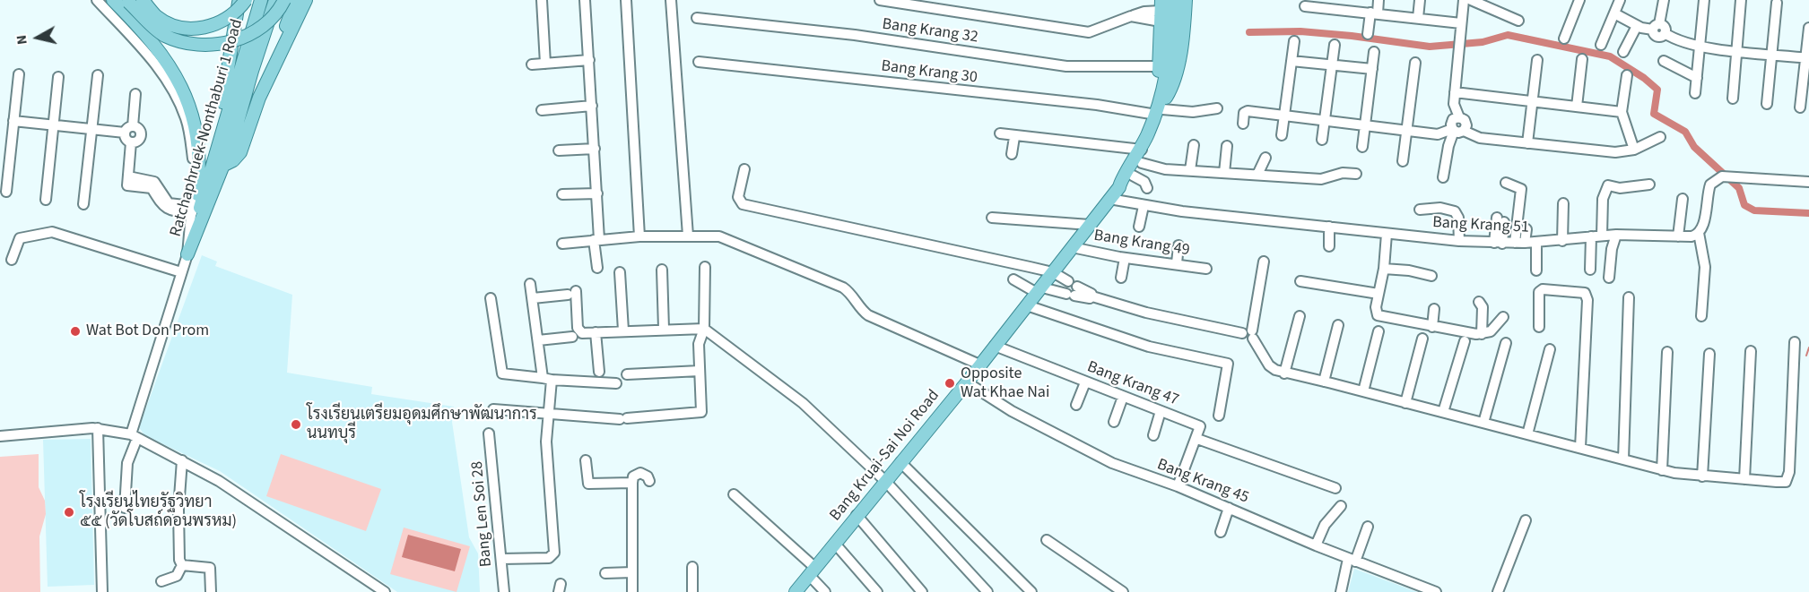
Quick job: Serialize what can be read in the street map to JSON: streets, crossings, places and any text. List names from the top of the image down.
{
  "streets": {
    "main road": ["Ratchaphruek-Nonthaburi 1 Road", "Bang Kruai-Sai Noi Road"],
    "street": [
      "Bang Krang 32",
      "Bang Krang 30",
      "Bang Krang 51",
      "Bang Krang 49",
      "Bang Krang 47",
      "Bang Krang 45",
      "Bang Len Soi 28"
    ]
  },
  "crossings": [
    ["Bang Krang 30", "Bang Kruai-Sai Noi Road"],
    ["Bang Krang 51", "Bang Kruai-Sai Noi Road"],
    ["Bang Krang 49", "Bang Kruai-Sai Noi Road"],
    ["Bang Krang 47", "Bang Kruai-Sai Noi Road"],
    ["Bang Kruai-Sai Noi Road", "Bang Krang 45"]
  ],
  "places": [
    "Wat Bot Don Prom",
    "Opposite Wat Khae Nai",
    "โรงเรียนเตรียมอุดมศึกษาพัฒนาการ นนทบุรี",
    "โรงเรียนไทยรัฐวิทยา ๕๕ (วัดโบสถ์ดอนพรหม)"
  ],
  "north": "left"
}
